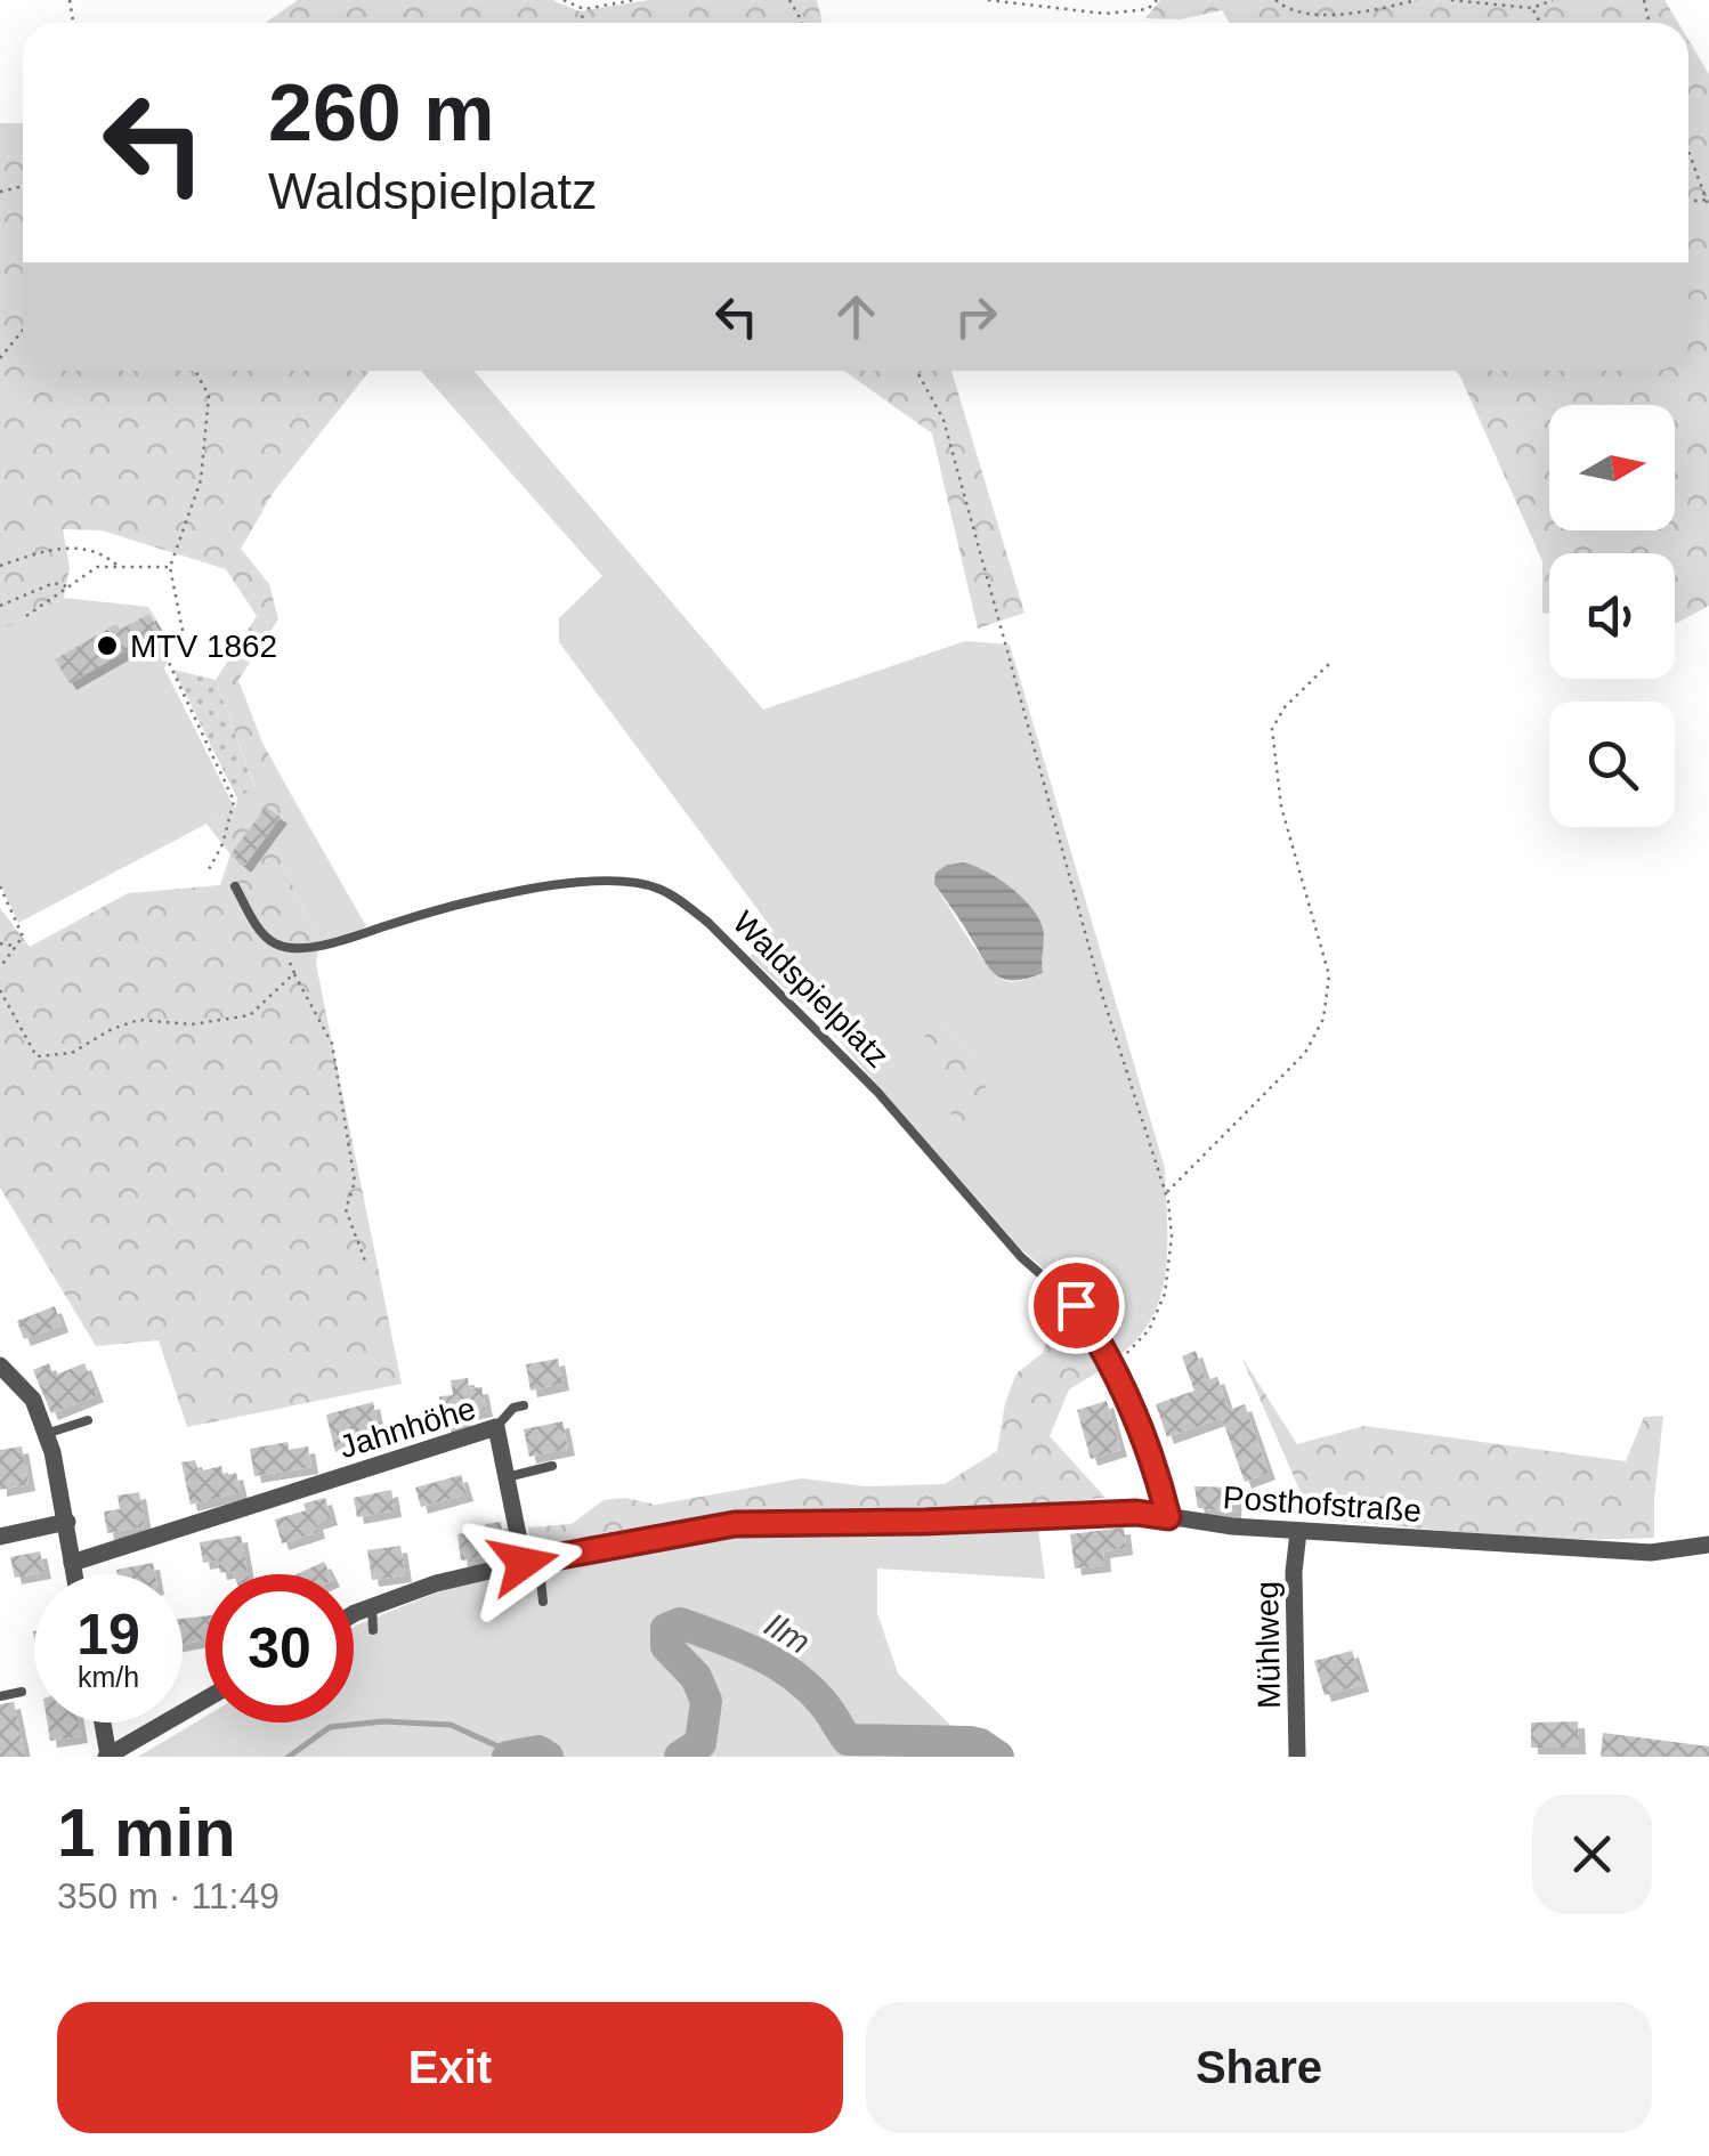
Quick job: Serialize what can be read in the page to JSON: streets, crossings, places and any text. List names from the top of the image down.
{
  "streets": {
    "street": ["Jahnhöhe", "Posthofstraße", "Mühlweg"],
    "lane": ["Waldspielplatz"]
  },
  "crossings": [
    ["Waldspielplatz", "Posthofstraße"],
    ["Jahnhöhe", "Posthofstraße"],
    ["Posthofstraße", "Mühlweg"]
  ],
  "water": ["Ilm"],
  "places": ["MTV 1862"],
  "north": "right",
  "page": {
    "turn": ["260 m", "Waldspielplatz"],
    "speed": "19 km/h",
    "limit": "30",
    "heading": ["1 min", "350 m · 11:49"],
    "buttons": ["Exit", "Share"]
  }
}
